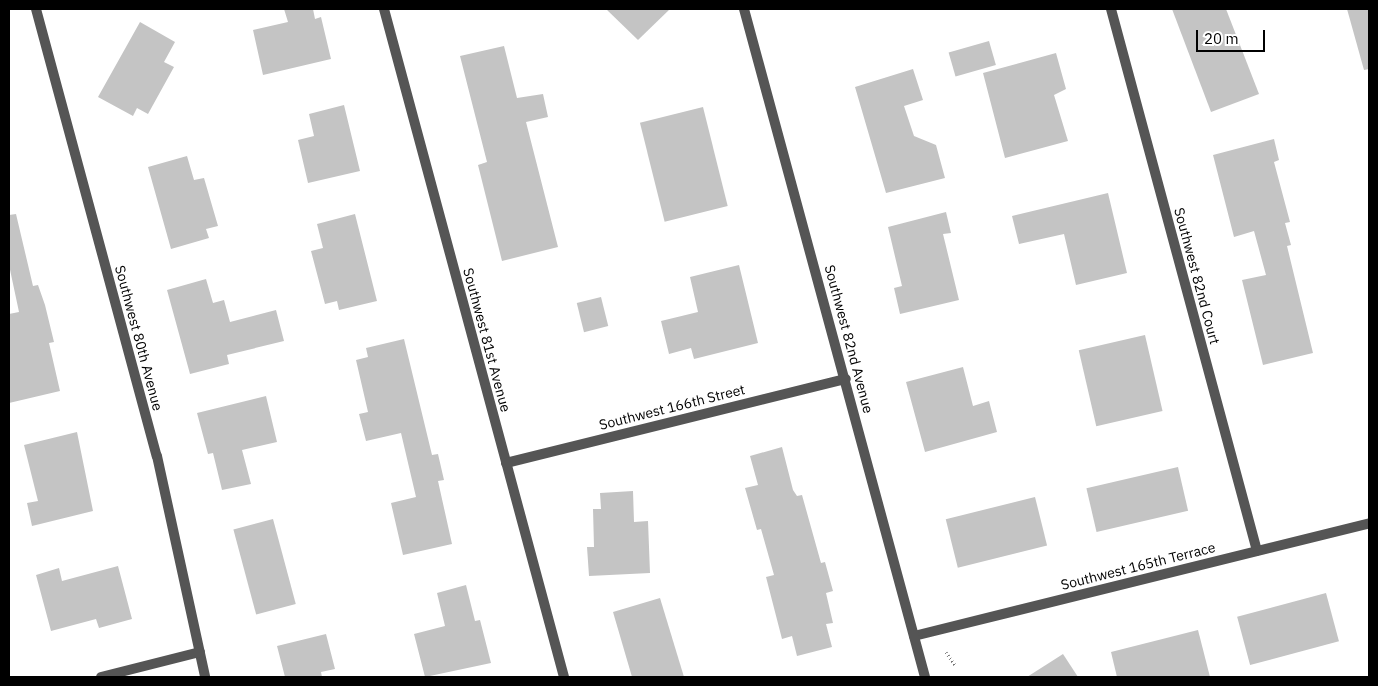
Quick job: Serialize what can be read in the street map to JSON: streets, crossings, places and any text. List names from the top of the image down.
{
  "streets": {
    "street": [
      "Southwest 82nd Court",
      "Southwest 80th Avenue",
      "Southwest 82nd Avenue",
      "Southwest 81st Avenue",
      "Southwest 166th Street",
      "Southwest 165th Terrace"
    ]
  },
  "crossings": [
    ["Southwest 82nd Court", "Southwest 165th Terrace"],
    ["Southwest 82nd Avenue", "Southwest 166th Street"],
    ["Southwest 82nd Avenue", "Southwest 165th Terrace"],
    ["Southwest 81st Avenue", "Southwest 166th Street"]
  ],
  "scale_bar": "20 m"
}
